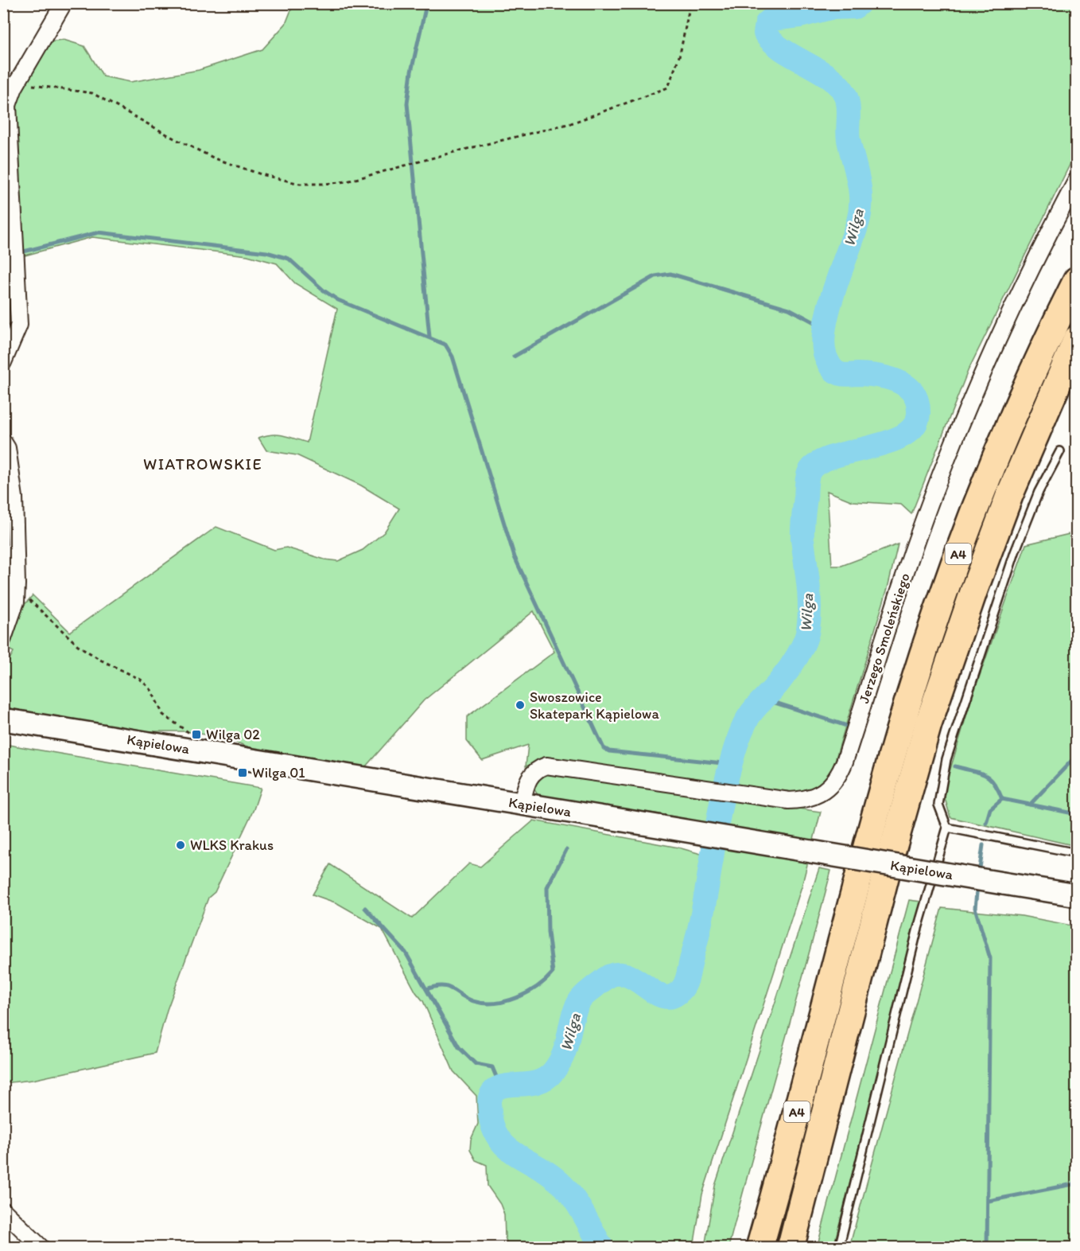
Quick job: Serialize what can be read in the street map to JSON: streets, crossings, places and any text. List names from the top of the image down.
{
  "streets": {
    "highway": ["A4"],
    "street": ["Jerzego Smoleńskiego", "Kąpielowa"]
  },
  "crossings": [
    ["Jerzego Smoleńskiego", "Kąpielowa"]
  ],
  "districts": ["WIATROWSKIE"],
  "water": ["Wilga"],
  "places": {
    "other": ["Swoszowice Skatepark Kąpielowa", "WLKS Krakus"],
    "transit": ["Wilga 02", "Wilga 01"]
  }
}
